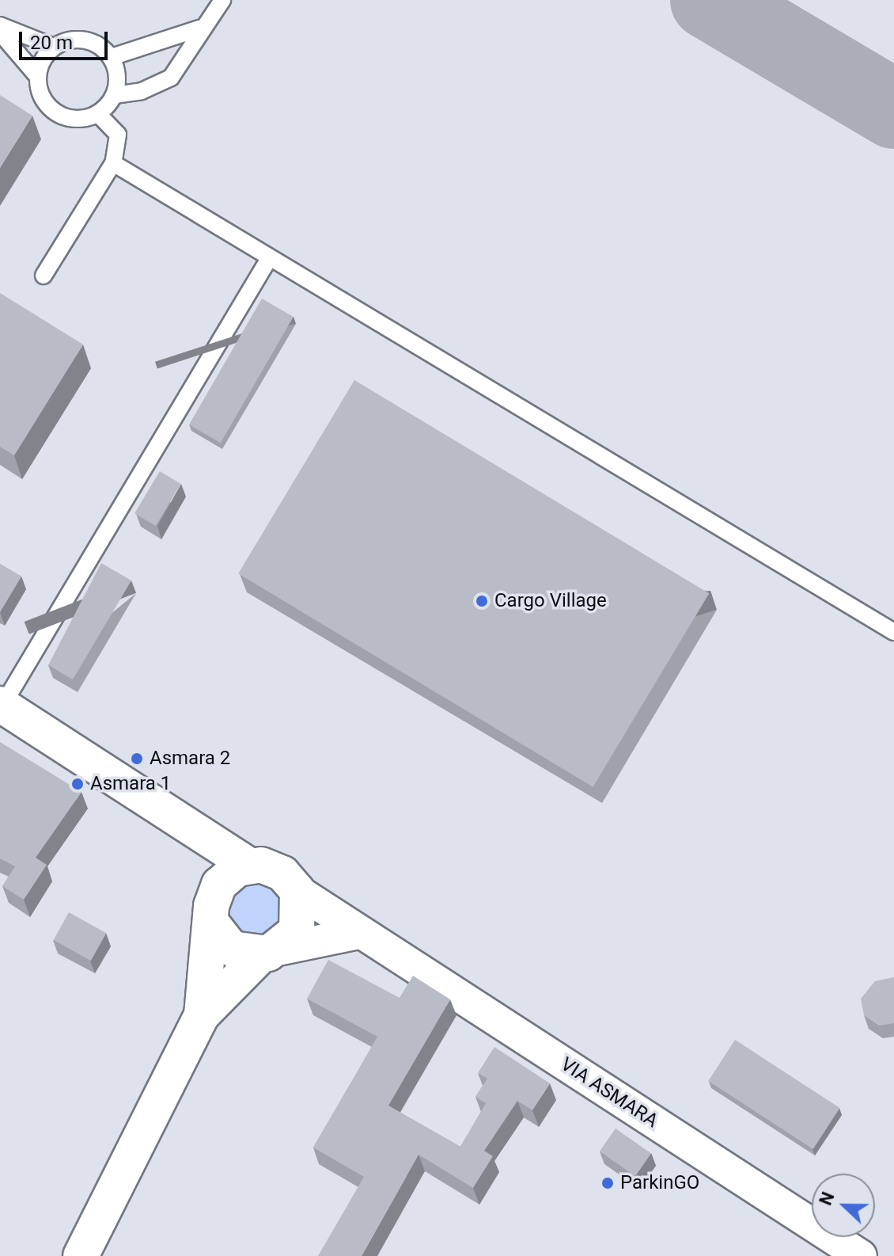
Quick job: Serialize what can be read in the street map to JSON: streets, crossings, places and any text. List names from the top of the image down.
{
  "streets": {
    "street": ["VIA ASMARA"]
  },
  "places": [
    "Cargo Village",
    "Asmara 2",
    "Asmara 1",
    "ParkinGO"
  ],
  "scale_bar": "20 m",
  "north": "left"
}
